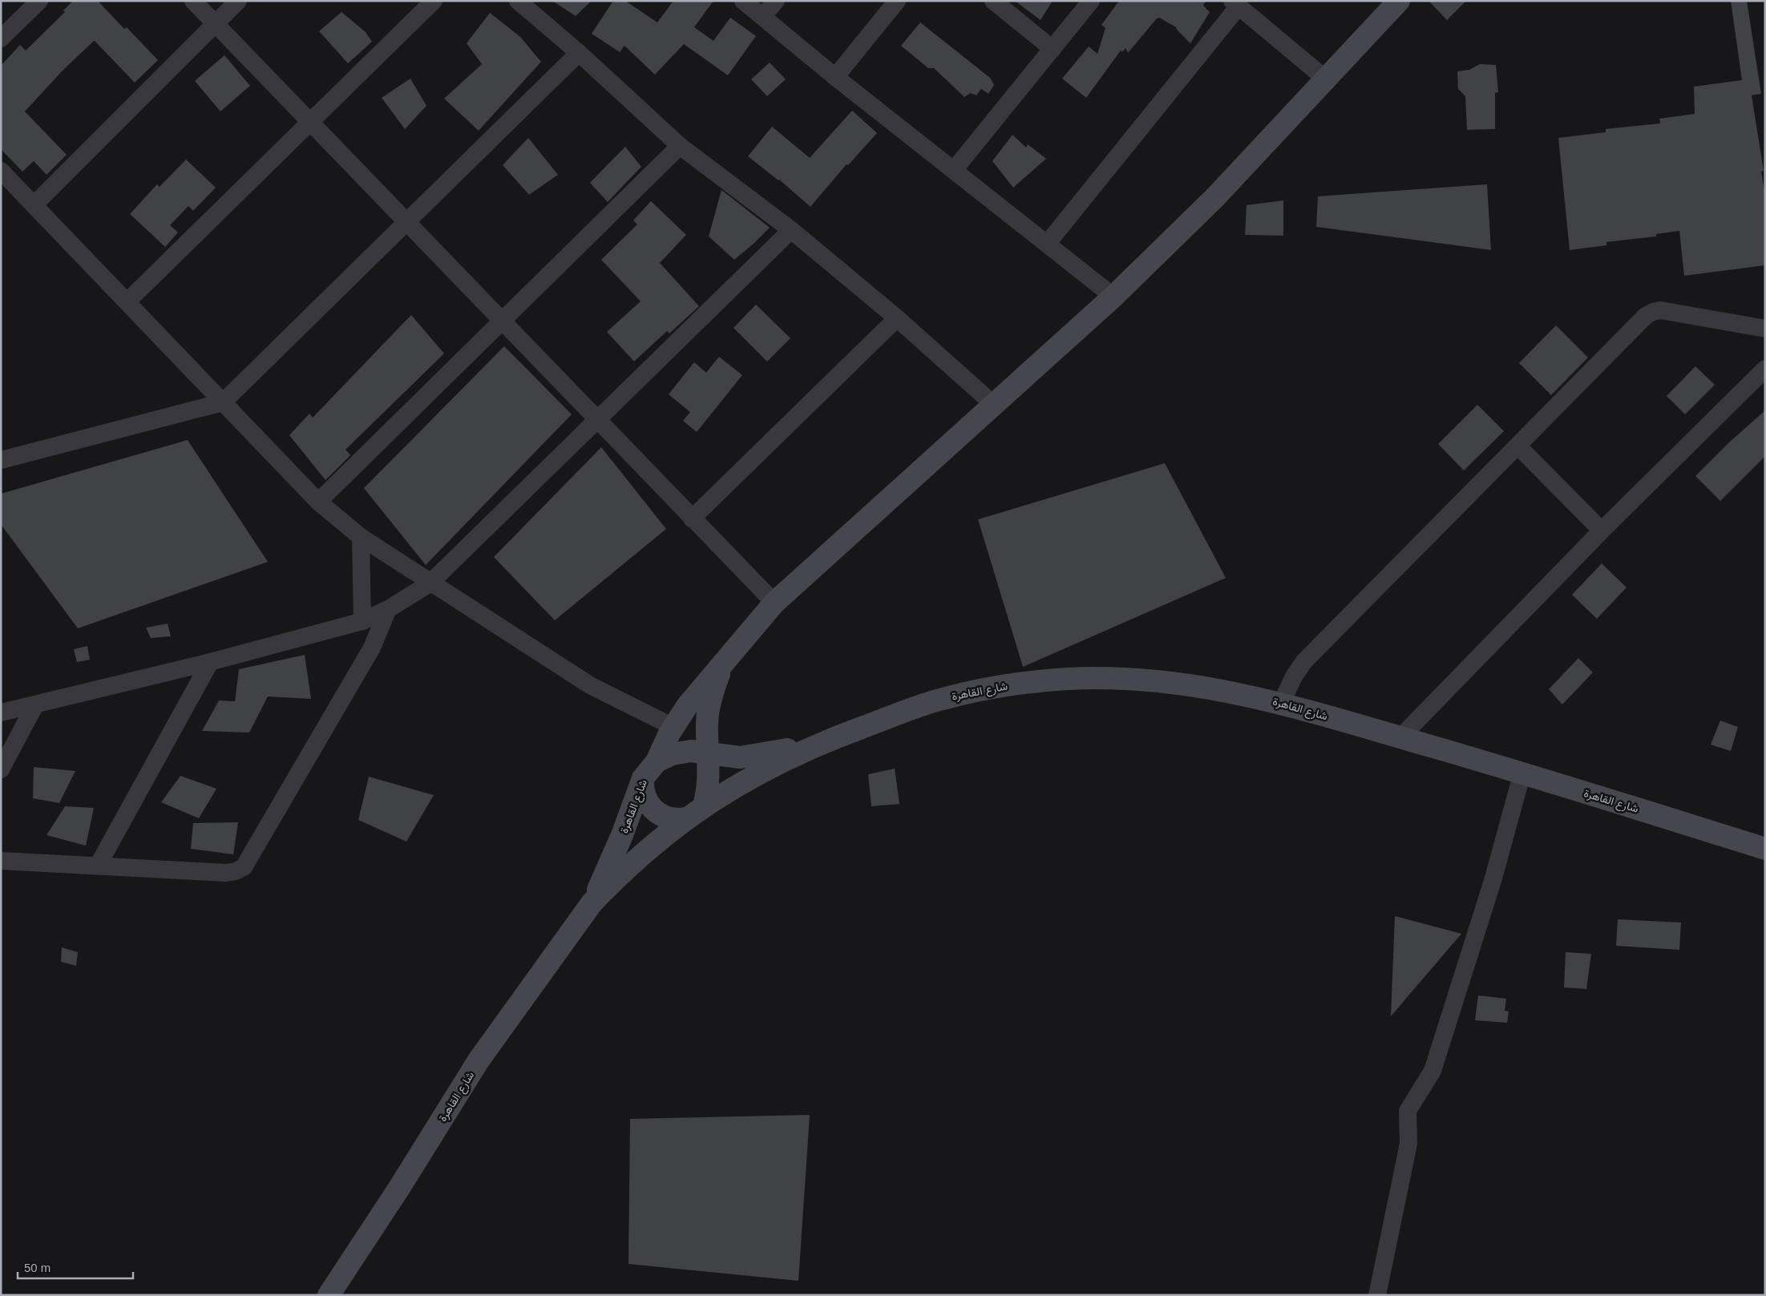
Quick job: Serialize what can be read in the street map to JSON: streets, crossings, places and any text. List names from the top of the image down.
{
  "streets": {
    "main road": ["شارع القاهرة"]
  },
  "scale_bar": "50 m"
}
